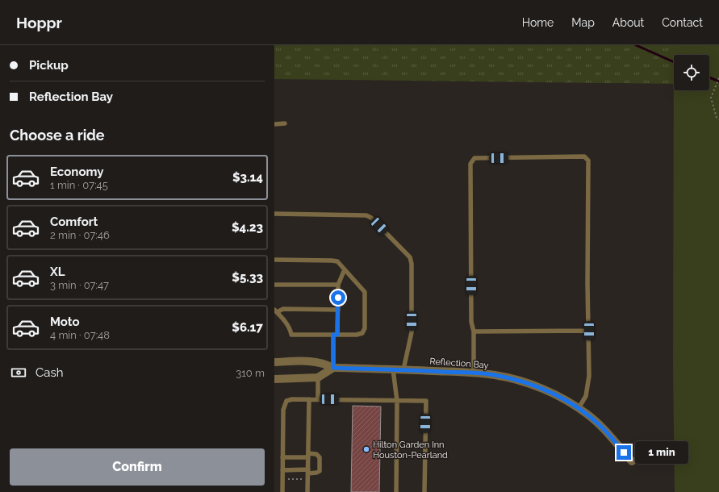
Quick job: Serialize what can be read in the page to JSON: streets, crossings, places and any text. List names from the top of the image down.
{
  "streets": {
    "street": ["Reflection Bay"]
  },
  "places": ["Hilton Garden Inn Houston-Pearland"],
  "page": {
    "header": "Hoppr",
    "nav": [
      "Home",
      "Map",
      "About",
      "Contact"
    ],
    "banner": ["Pickup", "Reflection Bay"],
    "heading": "Choose a ride",
    "list": [
      {
        "name": "Economy",
        "note": "1 min · 07:45",
        "value": "$3.14"
      },
      {
        "name": "Comfort",
        "note": "2 min · 07:46",
        "value": "$4.23"
      },
      {
        "name": "XL",
        "note": "3 min · 07:47",
        "value": "$5.33"
      },
      {
        "name": "Moto",
        "note": "4 min · 07:48",
        "value": "$6.17"
      }
    ],
    "pay": ["Cash", "310 m"],
    "bubble": "1 min",
    "buttons": "Confirm"
  }
}
